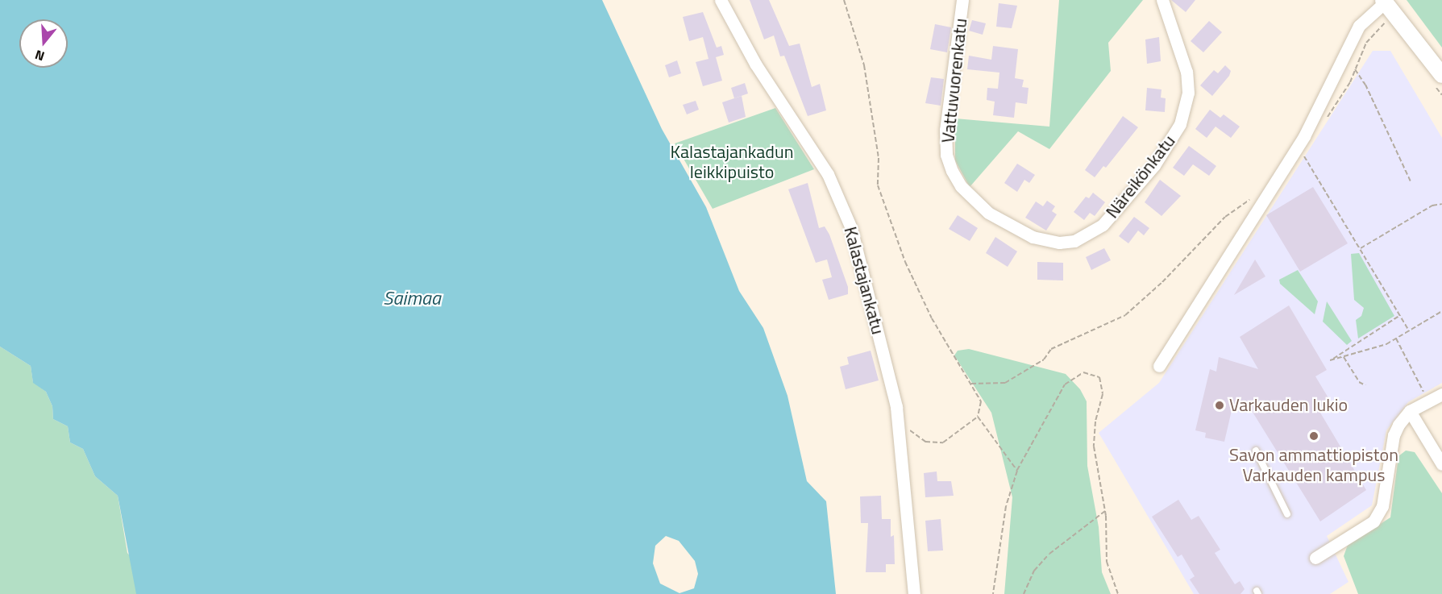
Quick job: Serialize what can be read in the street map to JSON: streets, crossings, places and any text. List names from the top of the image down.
{
  "streets": {
    "street": ["Vattuvuorenkatu", "Näreikönkatu", "Kalastajankatu"]
  },
  "crossings": [
    ["Vattuvuorenkatu", "Näreikönkatu"]
  ],
  "water": ["Saimaa"],
  "parks": ["Kalastajankadun leikkipuisto"],
  "places": ["Varkauden lukio", "Savon ammattiopiston Varkauden kampus"],
  "north": "bottom"
}
